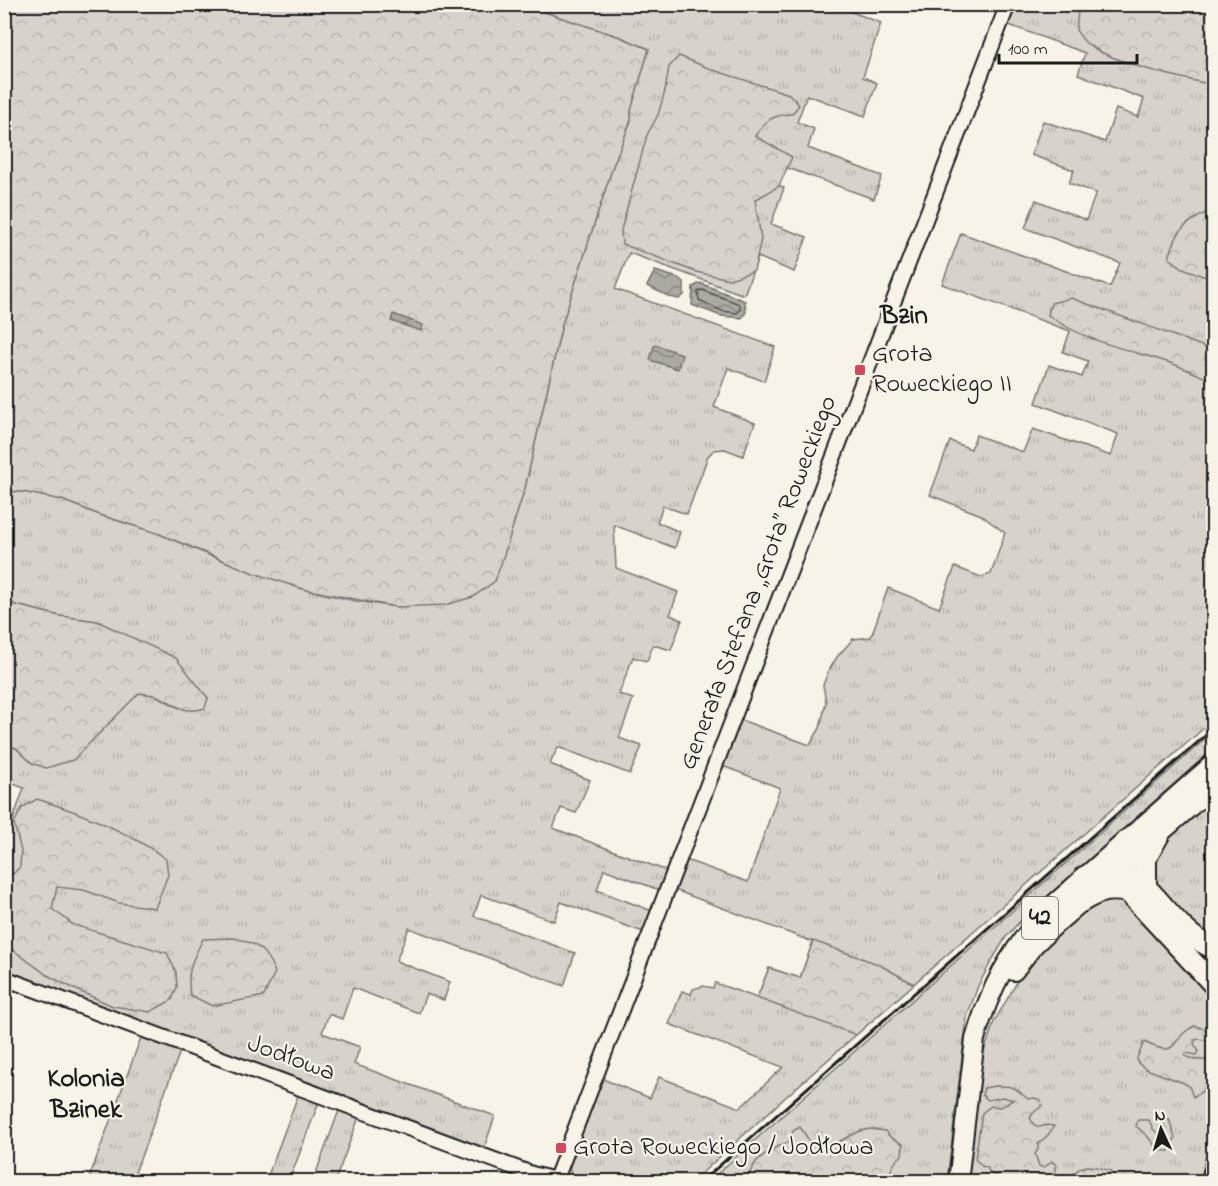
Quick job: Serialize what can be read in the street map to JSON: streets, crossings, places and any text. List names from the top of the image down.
{
  "streets": {
    "main road": ["42"],
    "street": ["Generała Stefana „Grota” Roweckiego", "Jodłowa"]
  },
  "crossings": [
    ["Generała Stefana „Grota” Roweckiego", "Jodłowa"]
  ],
  "districts": ["Bzin", "Kolonia Bzinek"],
  "places": {
    "transit": ["Grota Roweckiego II", "Grota Roweckiego / Jodłowa"]
  },
  "scale_bar": "100 m",
  "north": "top"
}
